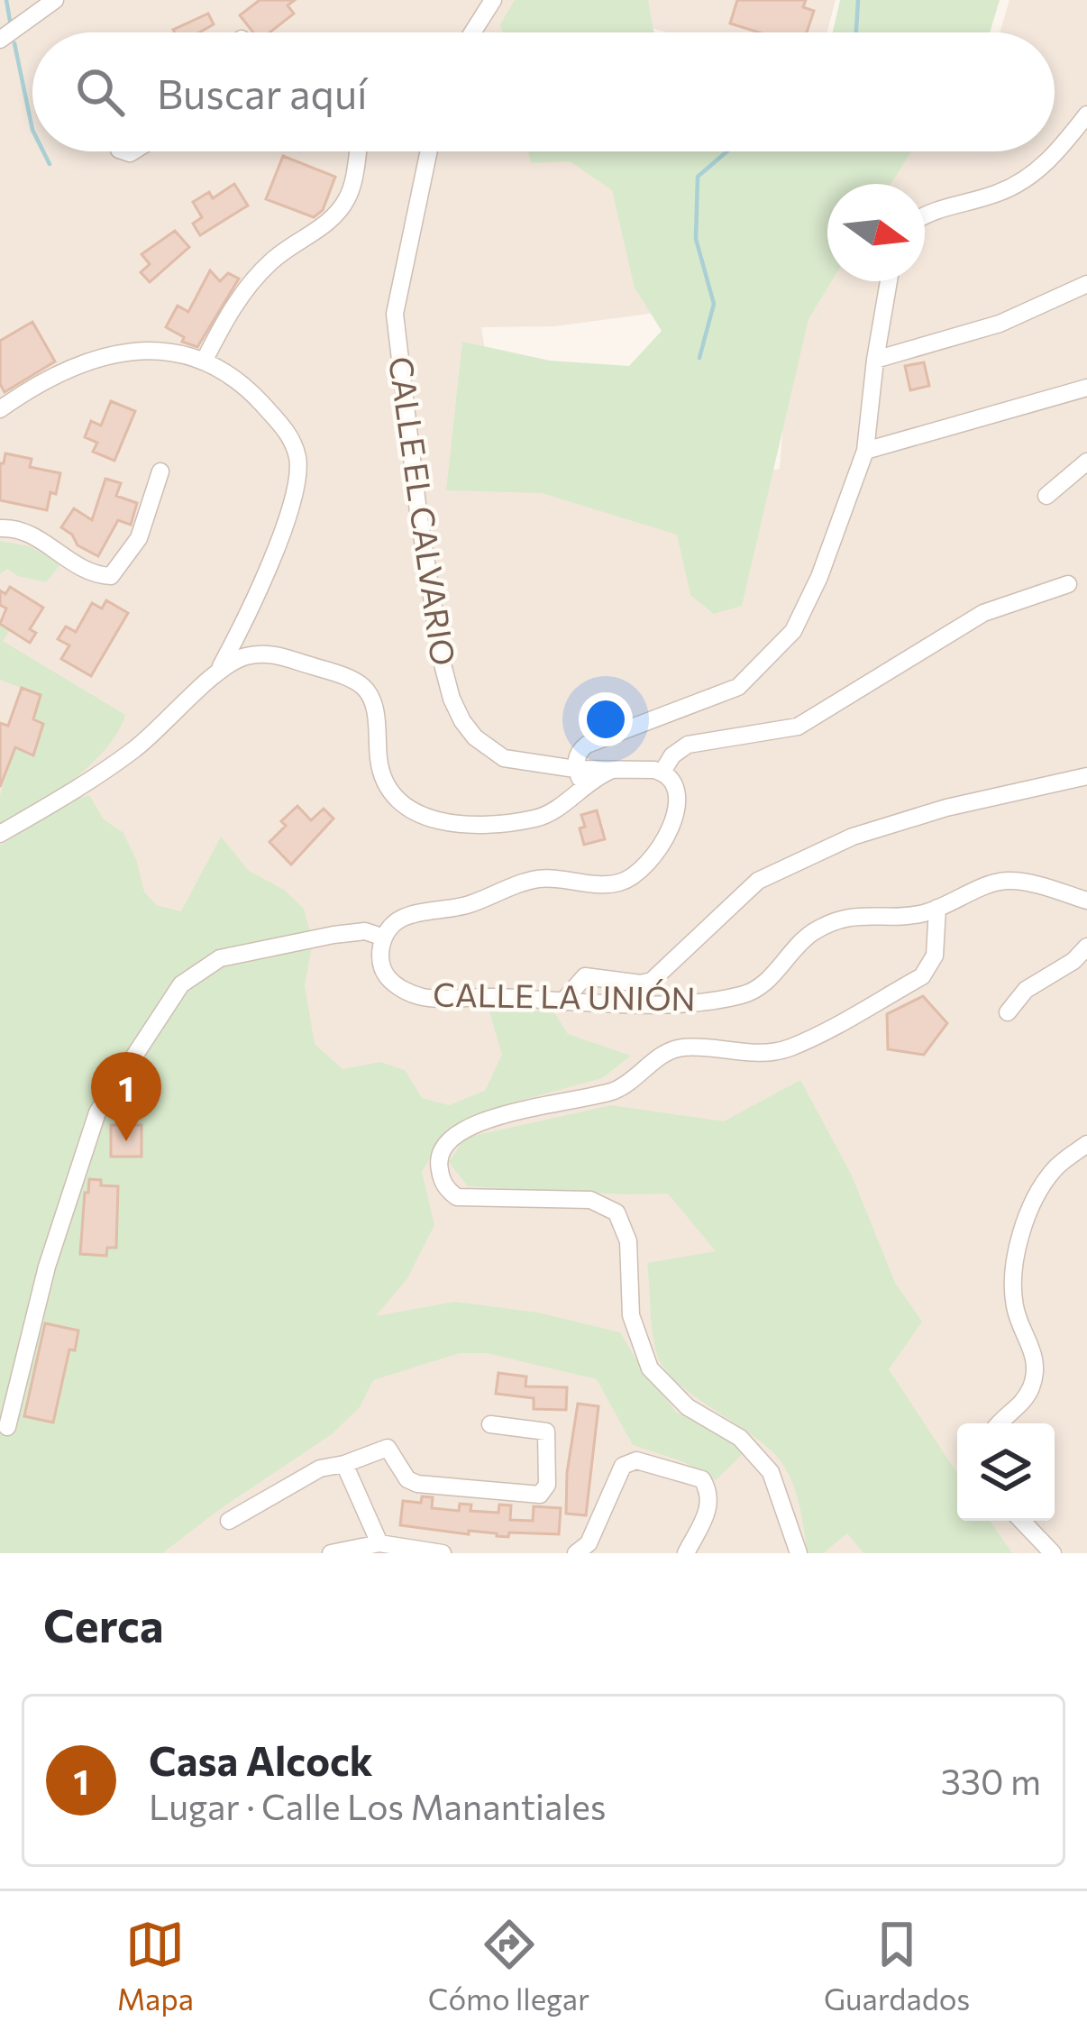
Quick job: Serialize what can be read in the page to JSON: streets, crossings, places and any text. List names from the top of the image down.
{
  "streets": {
    "street": ["CALLE EL CALVARIO", "CALLE LA UNIÓN"]
  },
  "north": "right",
  "page": {
    "search": "Buscar aquí",
    "pins": "1",
    "heading": "Cerca",
    "list": [
      {
        "mark": "1",
        "name": "Casa Alcock",
        "note": "Lugar · Calle Los Manantiales",
        "value": "330 m"
      }
    ],
    "nav": ["Mapa", "Cómo llegar", "Guardados"]
  }
}
